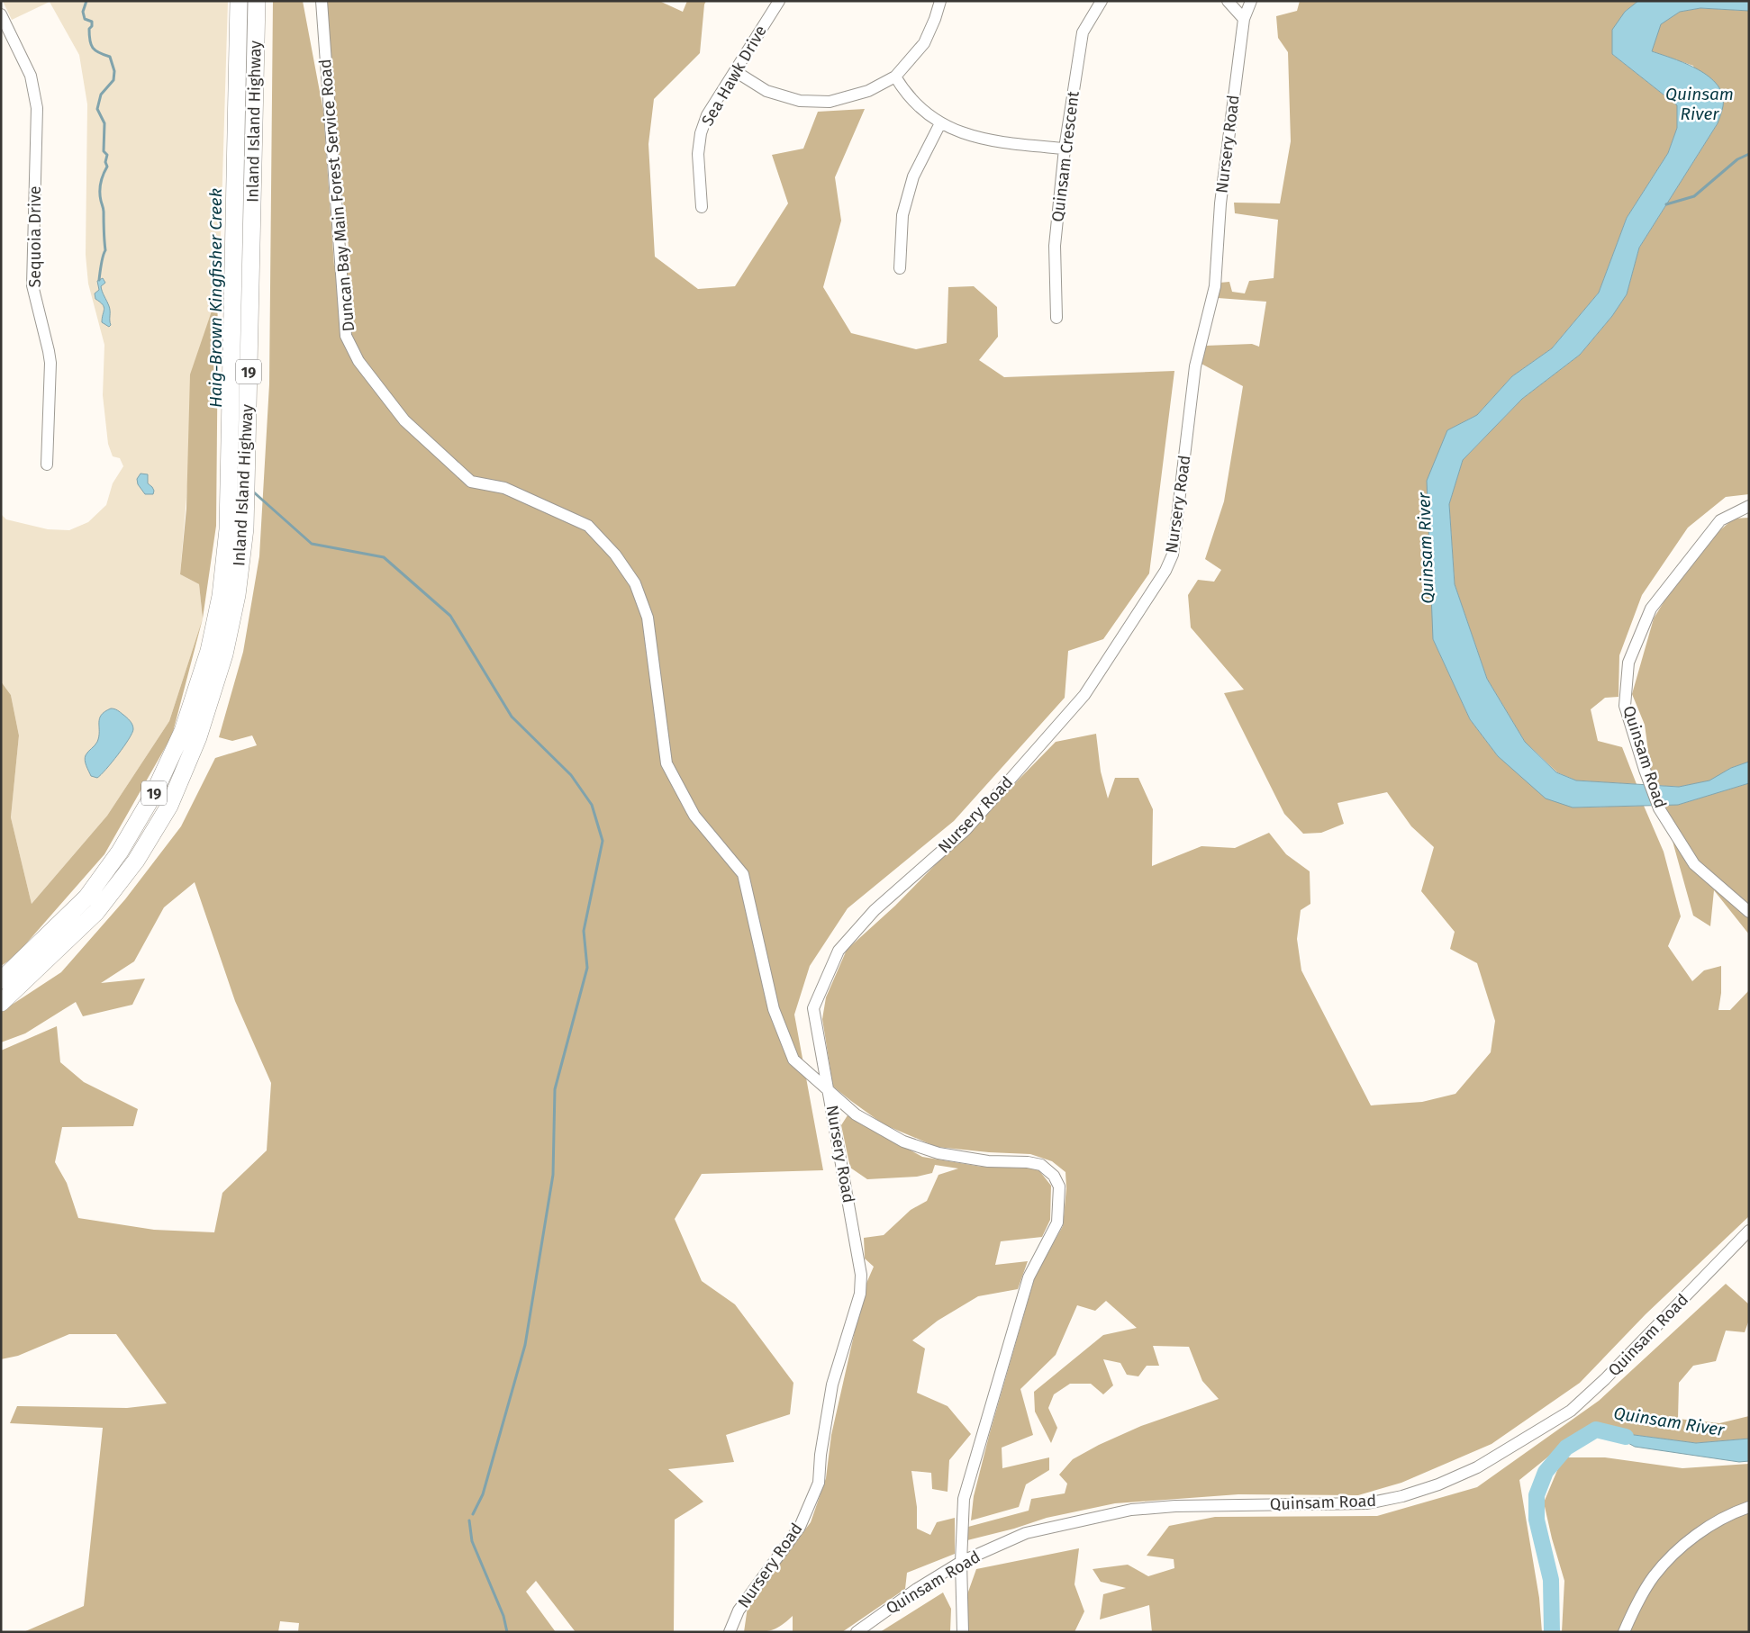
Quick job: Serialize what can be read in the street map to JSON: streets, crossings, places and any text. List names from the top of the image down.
{
  "streets": {
    "highway": ["Inland Island Highway", "19"],
    "street": [
      "Sea Hawk Drive",
      "Nursery Road",
      "Quinsam Crescent",
      "Duncan Bay Main Forest Service Road",
      "Sequoia Drive",
      "Quinsam Road"
    ]
  },
  "crossings": [
    ["Nursery Road", "Duncan Bay Main Forest Service Road"],
    ["Duncan Bay Main Forest Service Road", "Quinsam Road"]
  ],
  "water": ["Quinsam River", "Haig-Brown Kingfisher Creek"]
}
